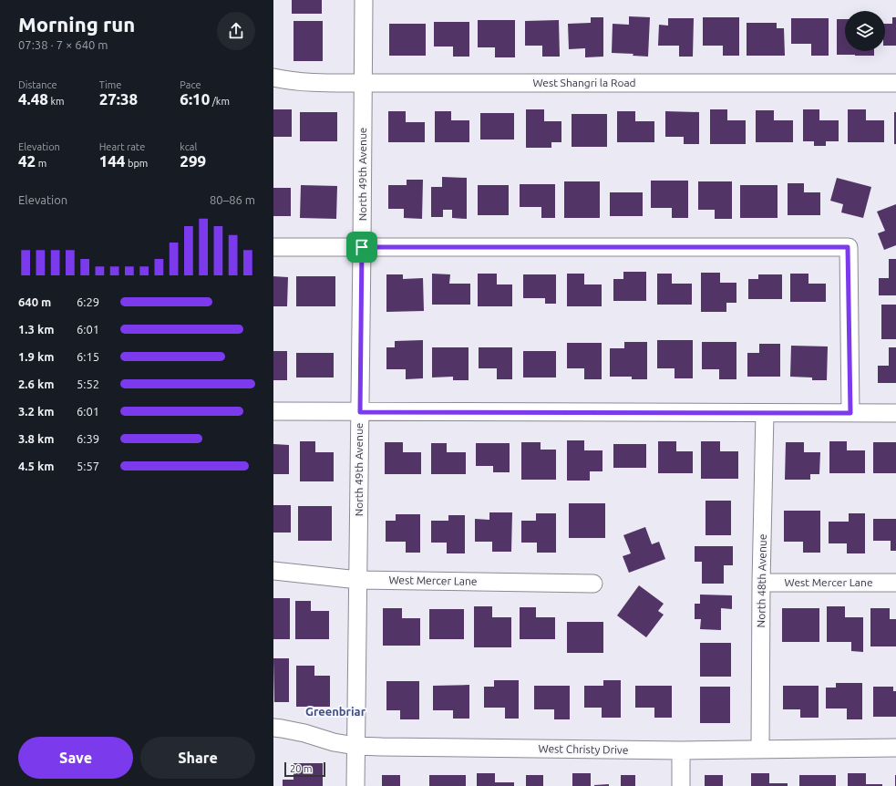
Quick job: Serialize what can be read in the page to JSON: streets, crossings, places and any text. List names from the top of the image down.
{
  "streets": {
    "street": [
      "West Shangri la Road",
      "North 49th Avenue",
      "West Mercer Lane",
      "North 48th Avenue",
      "West Christy Drive"
    ]
  },
  "crossings": [
    ["West Shangri la Road", "North 49th Avenue"],
    ["North 49th Avenue", "West Mercer Lane"],
    ["North 49th Avenue", "West Christy Drive"],
    ["West Mercer Lane", "North 48th Avenue"],
    ["North 48th Avenue", "West Christy Drive"]
  ],
  "districts": ["Greenbriar"],
  "scale_bar": "20 m",
  "page": {
    "heading": ["Morning run", "07:38 · 7 × 640 m"],
    "stats": [
      ["Distance", "4.48 km"],
      ["Time", "27:38"],
      ["Pace", "6:10 /km"],
      ["Elevation", "42 m"],
      ["Heart rate", "144 bpm"],
      ["kcal", "299"]
    ],
    "chart": ["Elevation", "80–86 m"],
    "list": [
      {
        "name": "640 m",
        "note": "6:29"
      },
      {
        "name": "1.3 km",
        "note": "6:01"
      },
      {
        "name": "1.9 km",
        "note": "6:15"
      },
      {
        "name": "2.6 km",
        "note": "5:52"
      },
      {
        "name": "3.2 km",
        "note": "6:01"
      },
      {
        "name": "3.8 km",
        "note": "6:39"
      },
      {
        "name": "4.5 km",
        "note": "5:57"
      }
    ],
    "buttons": ["Save", "Share"],
    "scale": "20 m"
  }
}
